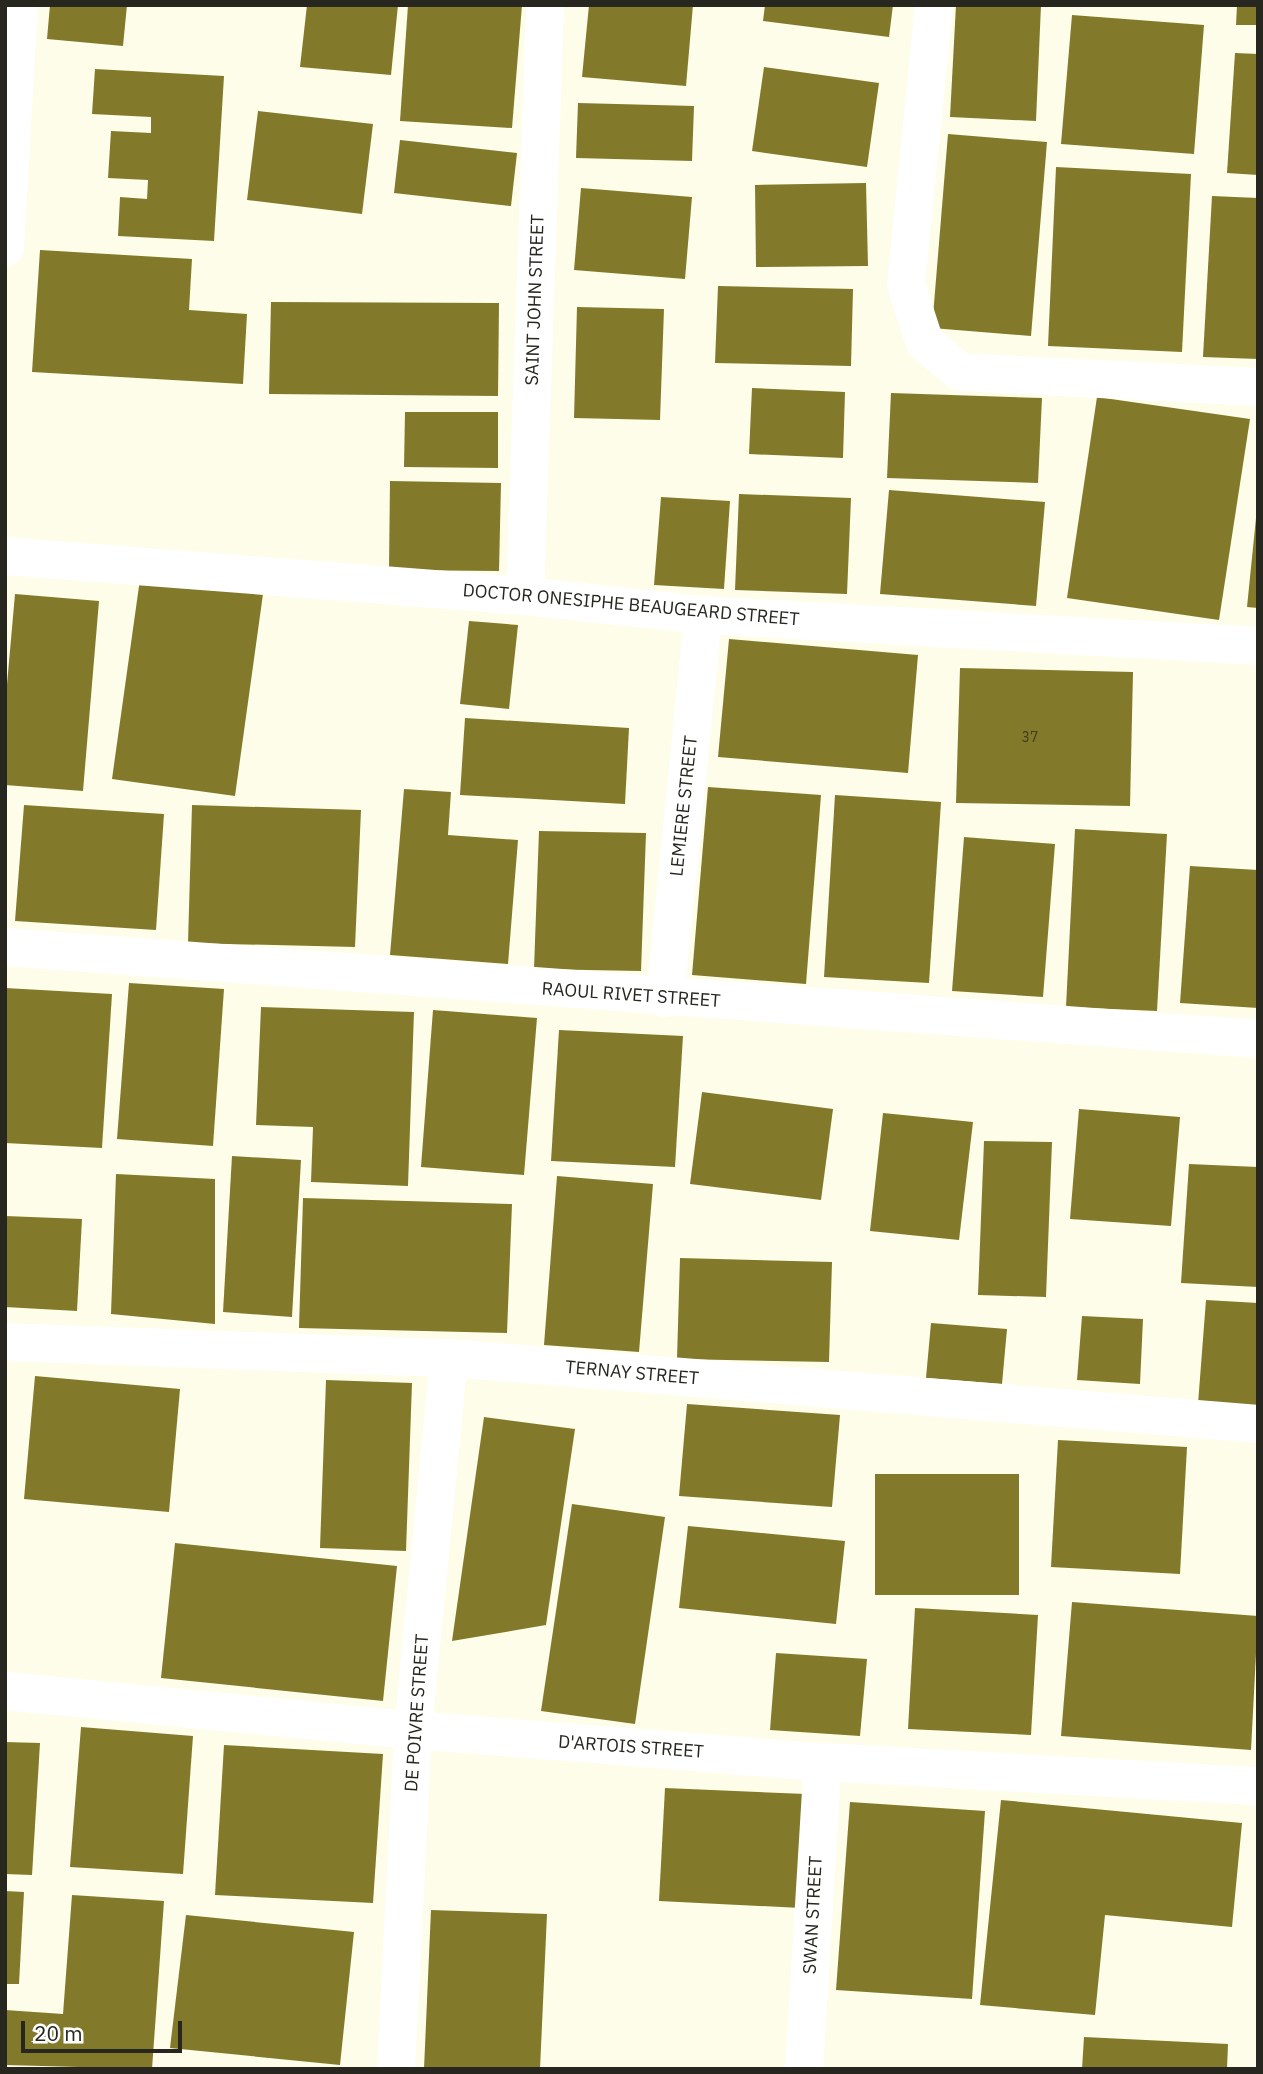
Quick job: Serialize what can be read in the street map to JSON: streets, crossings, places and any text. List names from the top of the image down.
{
  "streets": {
    "street": [
      "SAINT JOHN STREET",
      "DOCTOR ONESIPHE BEAUGEARD STREET",
      "LEMIERE STREET",
      "RAOUL RIVET STREET",
      "TERNAY STREET",
      "DE POIVRE STREET",
      "D'ARTOIS STREET",
      "SWAN STREET"
    ]
  },
  "crossings": [
    ["SAINT JOHN STREET", "DOCTOR ONESIPHE BEAUGEARD STREET"],
    ["DOCTOR ONESIPHE BEAUGEARD STREET", "LEMIERE STREET"],
    ["LEMIERE STREET", "RAOUL RIVET STREET"],
    ["TERNAY STREET", "DE POIVRE STREET"],
    ["DE POIVRE STREET", "D'ARTOIS STREET"],
    ["D'ARTOIS STREET", "SWAN STREET"]
  ],
  "house_numbers": ["37"],
  "scale_bar": "20 m"
}
